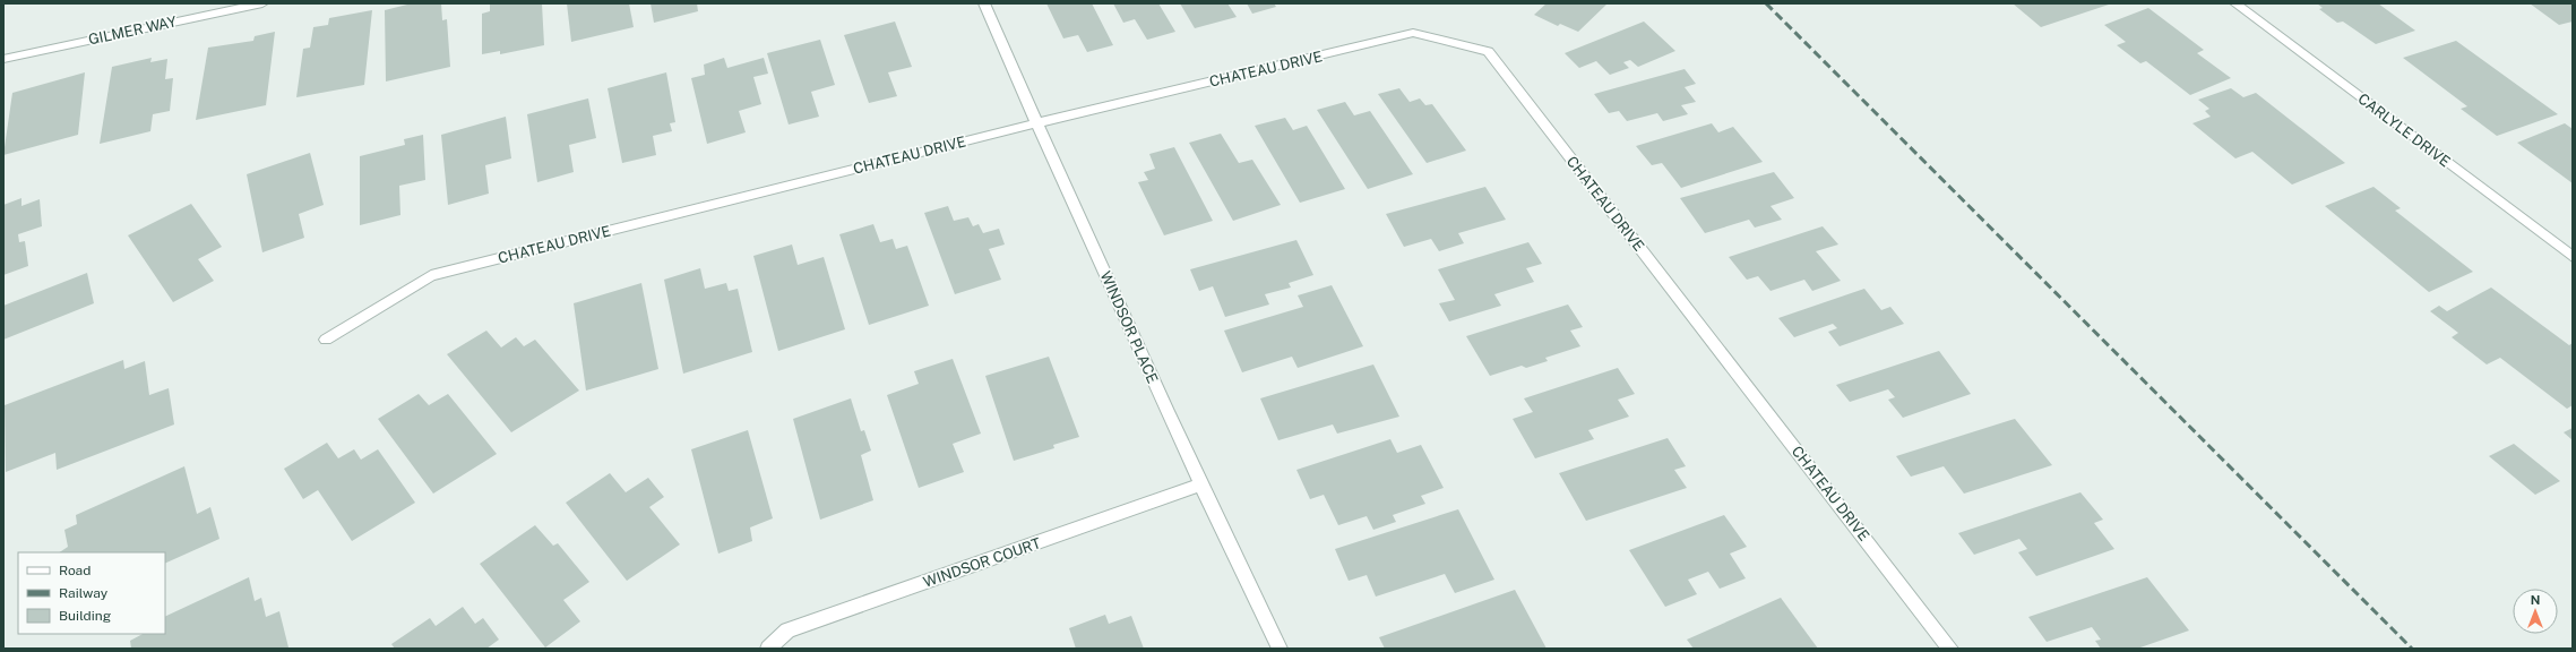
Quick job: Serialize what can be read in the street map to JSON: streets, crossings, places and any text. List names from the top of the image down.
{
  "streets": {
    "street": [
      "GILMER WAY",
      "CHATEAU DRIVE",
      "CARLYLE DRIVE",
      "WINDSOR PLACE",
      "WINDSOR COURT"
    ]
  },
  "crossings": [
    ["CHATEAU DRIVE", "WINDSOR PLACE"],
    ["WINDSOR PLACE", "WINDSOR COURT"]
  ],
  "legend": ["Road", "Railway", "Building"],
  "north": "top"
}
